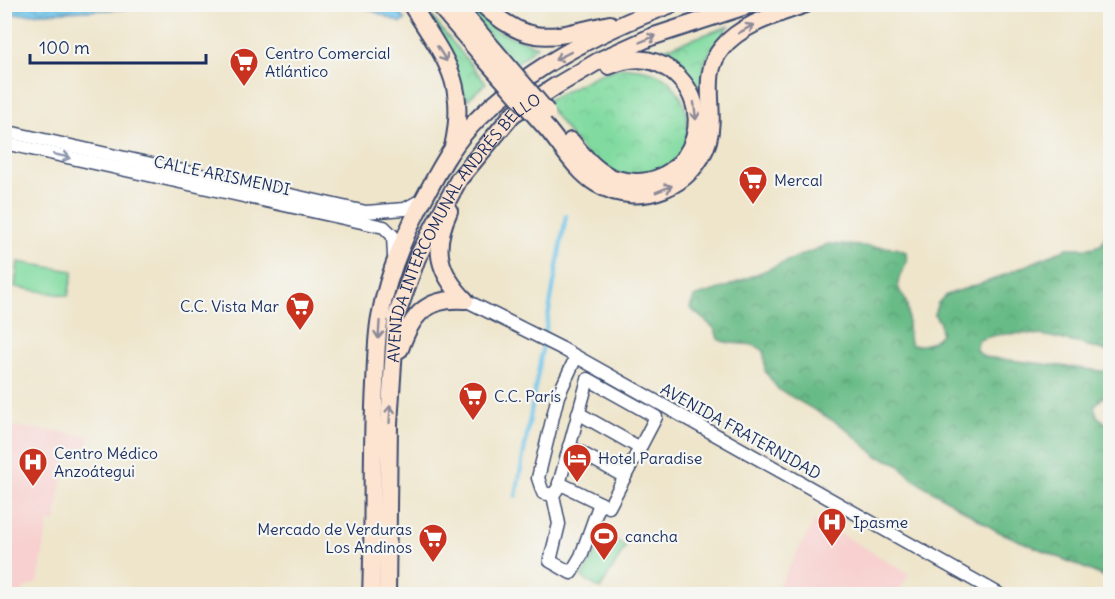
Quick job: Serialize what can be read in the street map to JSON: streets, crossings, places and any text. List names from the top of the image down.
{
  "streets": {
    "main road": ["AVENIDA INTERCOMUNAL ANDRÉS BELLO"],
    "street": ["CALLE ARISMENDI", "AVENIDA FRATERNIDAD"]
  },
  "crossings": [
    ["CALLE ARISMENDI", "AVENIDA INTERCOMUNAL ANDRÉS BELLO"]
  ],
  "places": {
    "supermarket": [
      "Centro Comercial Atlántico",
      "Mercal",
      "C.C. Vista Mar",
      "C.C. París",
      "Mercado de Verduras Los Andinos"
    ],
    "hotel": ["Hotel Paradise"],
    "hospital": ["Centro Médico Anzoátegui", "Ipasme"],
    "sports": ["cancha"]
  },
  "scale_bar": "100 m"
}
